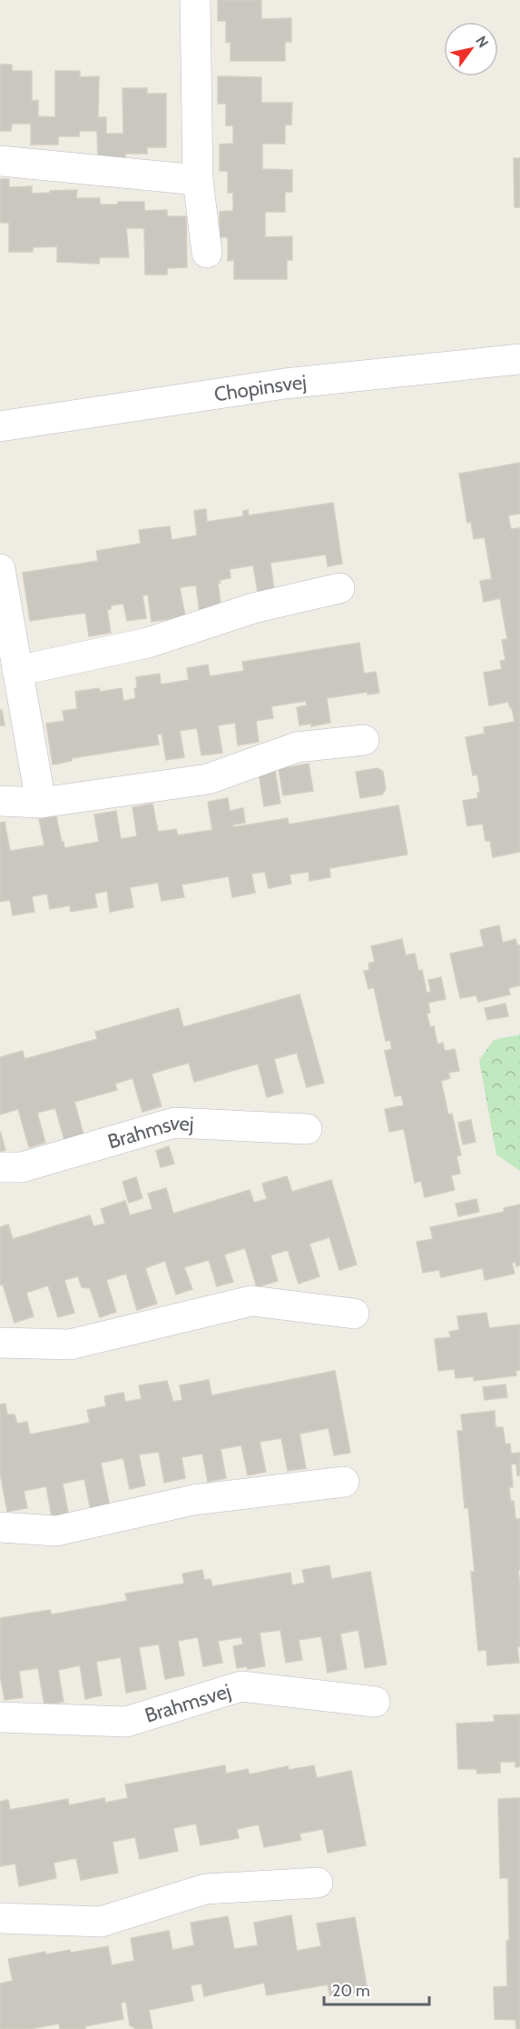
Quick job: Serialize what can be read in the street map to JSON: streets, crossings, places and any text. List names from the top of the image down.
{
  "streets": {
    "street": ["Chopinsvej", "Brahmsvej"]
  },
  "scale_bar": "20 m",
  "north": "top right"
}
